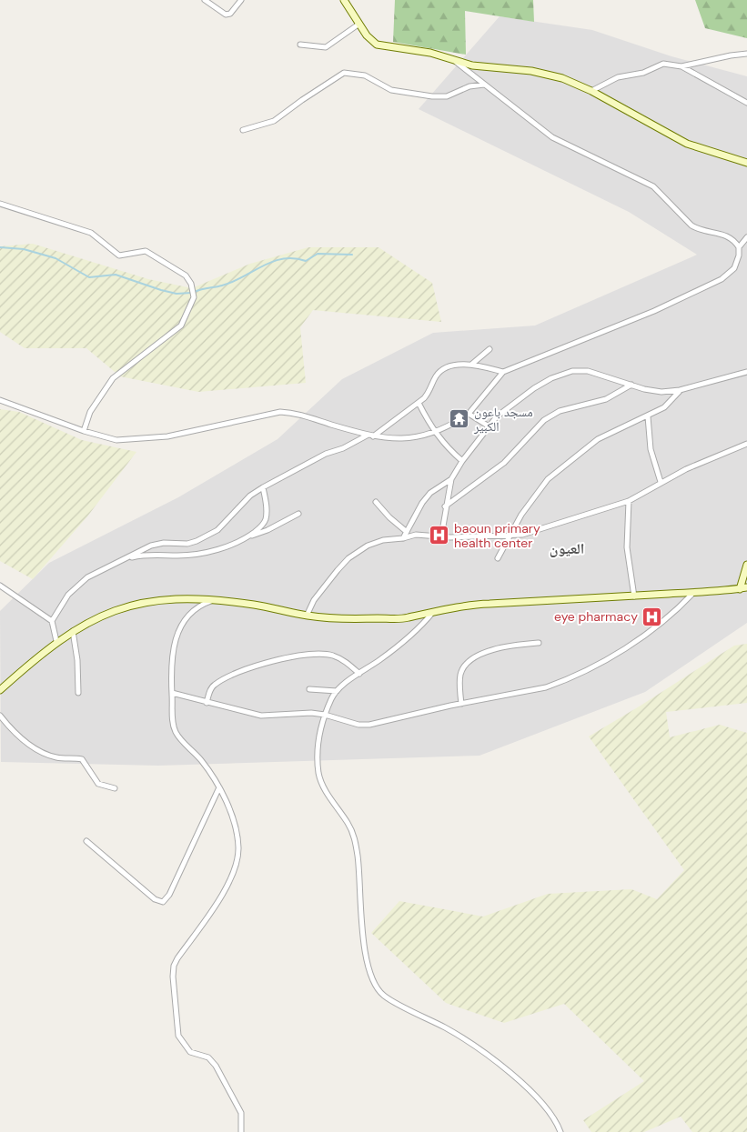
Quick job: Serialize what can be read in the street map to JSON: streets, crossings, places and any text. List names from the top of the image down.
{
  "districts": ["العيون"],
  "places": {
    "temple": ["مسجد باعون الكبير"],
    "hospital": ["baoun primary health center", "eye pharmacy"]
  }
}
